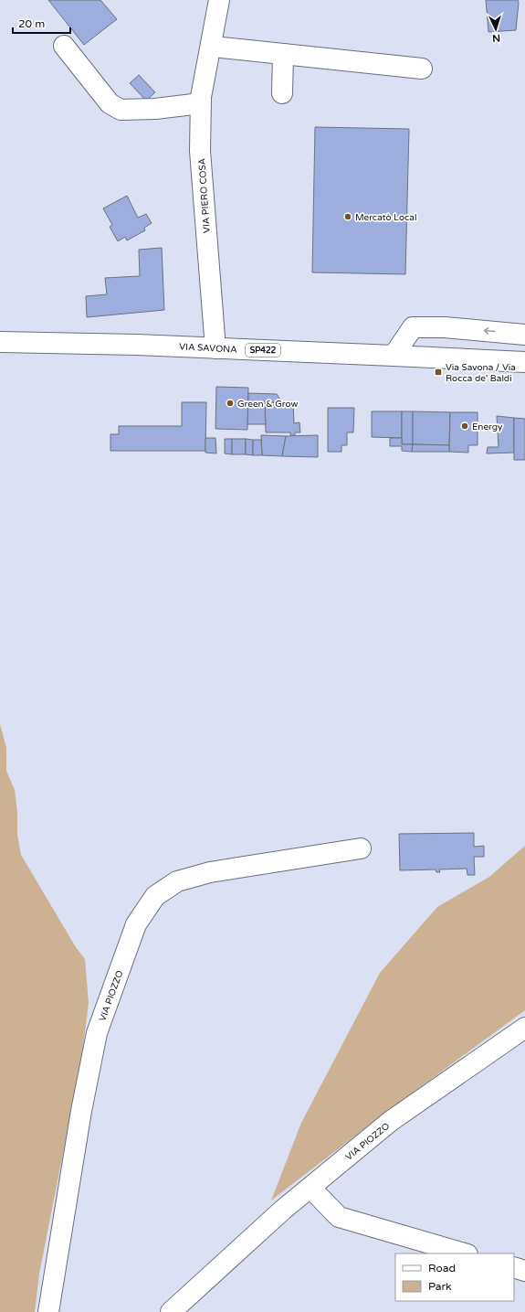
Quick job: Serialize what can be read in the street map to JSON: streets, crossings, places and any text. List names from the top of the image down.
{
  "streets": {
    "street": [
      "VIA PIERO COSA",
      "VIA SAVONA",
      "SP422",
      "VIA PIOZZO"
    ]
  },
  "crossings": [
    ["VIA PIERO COSA", "VIA SAVONA"]
  ],
  "places": {
    "other": ["Mercatò Local", "Green & Grow", "Energy"],
    "transit": ["Via Savona / Via Rocca de' Baldi"]
  },
  "legend": ["Road", "Park"],
  "scale_bar": "20 m",
  "north": "bottom"
}
